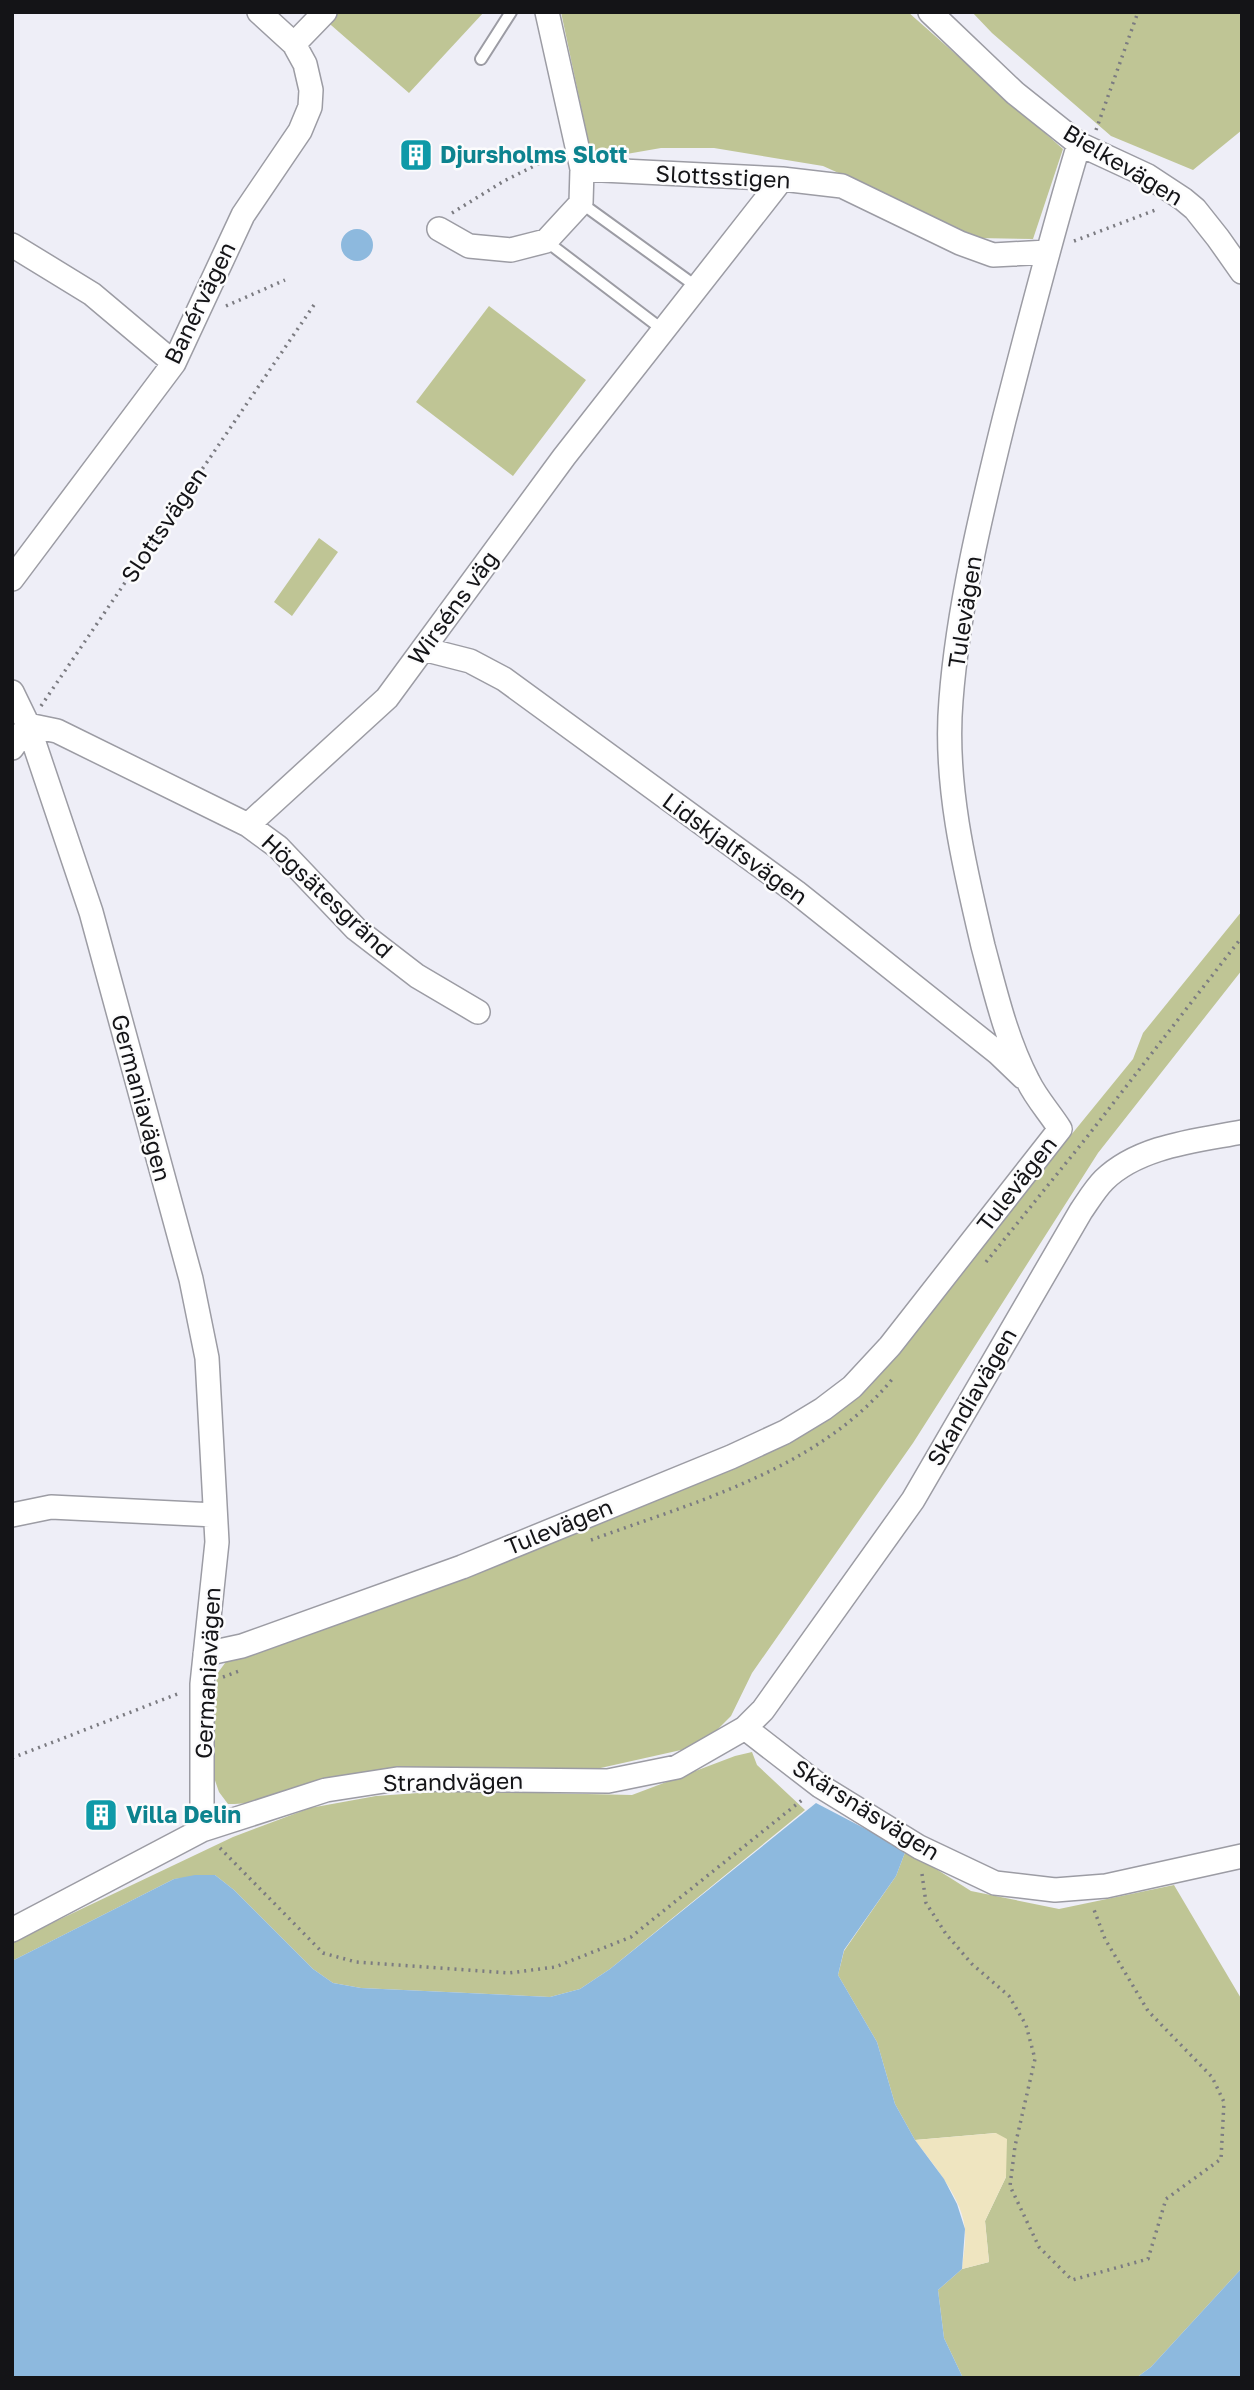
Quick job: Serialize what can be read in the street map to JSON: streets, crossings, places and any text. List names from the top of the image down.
{
  "streets": {
    "street": [
      "Bielkevägen",
      "Slottsstigen",
      "Banérvägen",
      "Wirséns väg",
      "Tulevägen",
      "Lidskjalfsvägen",
      "Högsätesgränd",
      "Germaniavägen",
      "Skandiavägen",
      "Strandvägen",
      "Skärsnäsvägen"
    ],
    "path": ["Slottsvägen"]
  },
  "crossings": [
    ["Bielkevägen", "Tulevägen"],
    ["Slottsstigen", "Wirséns väg"],
    ["Slottsstigen", "Tulevägen"],
    ["Slottsvägen", "Germaniavägen"],
    ["Wirséns väg", "Lidskjalfsvägen"],
    ["Wirséns väg", "Högsätesgränd"],
    ["Tulevägen", "Lidskjalfsvägen"],
    ["Tulevägen", "Germaniavägen"],
    ["Germaniavägen", "Strandvägen"],
    ["Skandiavägen", "Strandvägen"],
    ["Skandiavägen", "Skärsnäsvägen"],
    ["Strandvägen", "Skärsnäsvägen"]
  ],
  "places": {
    "building": ["Djursholms Slott", "Villa Delin"]
  }
}
